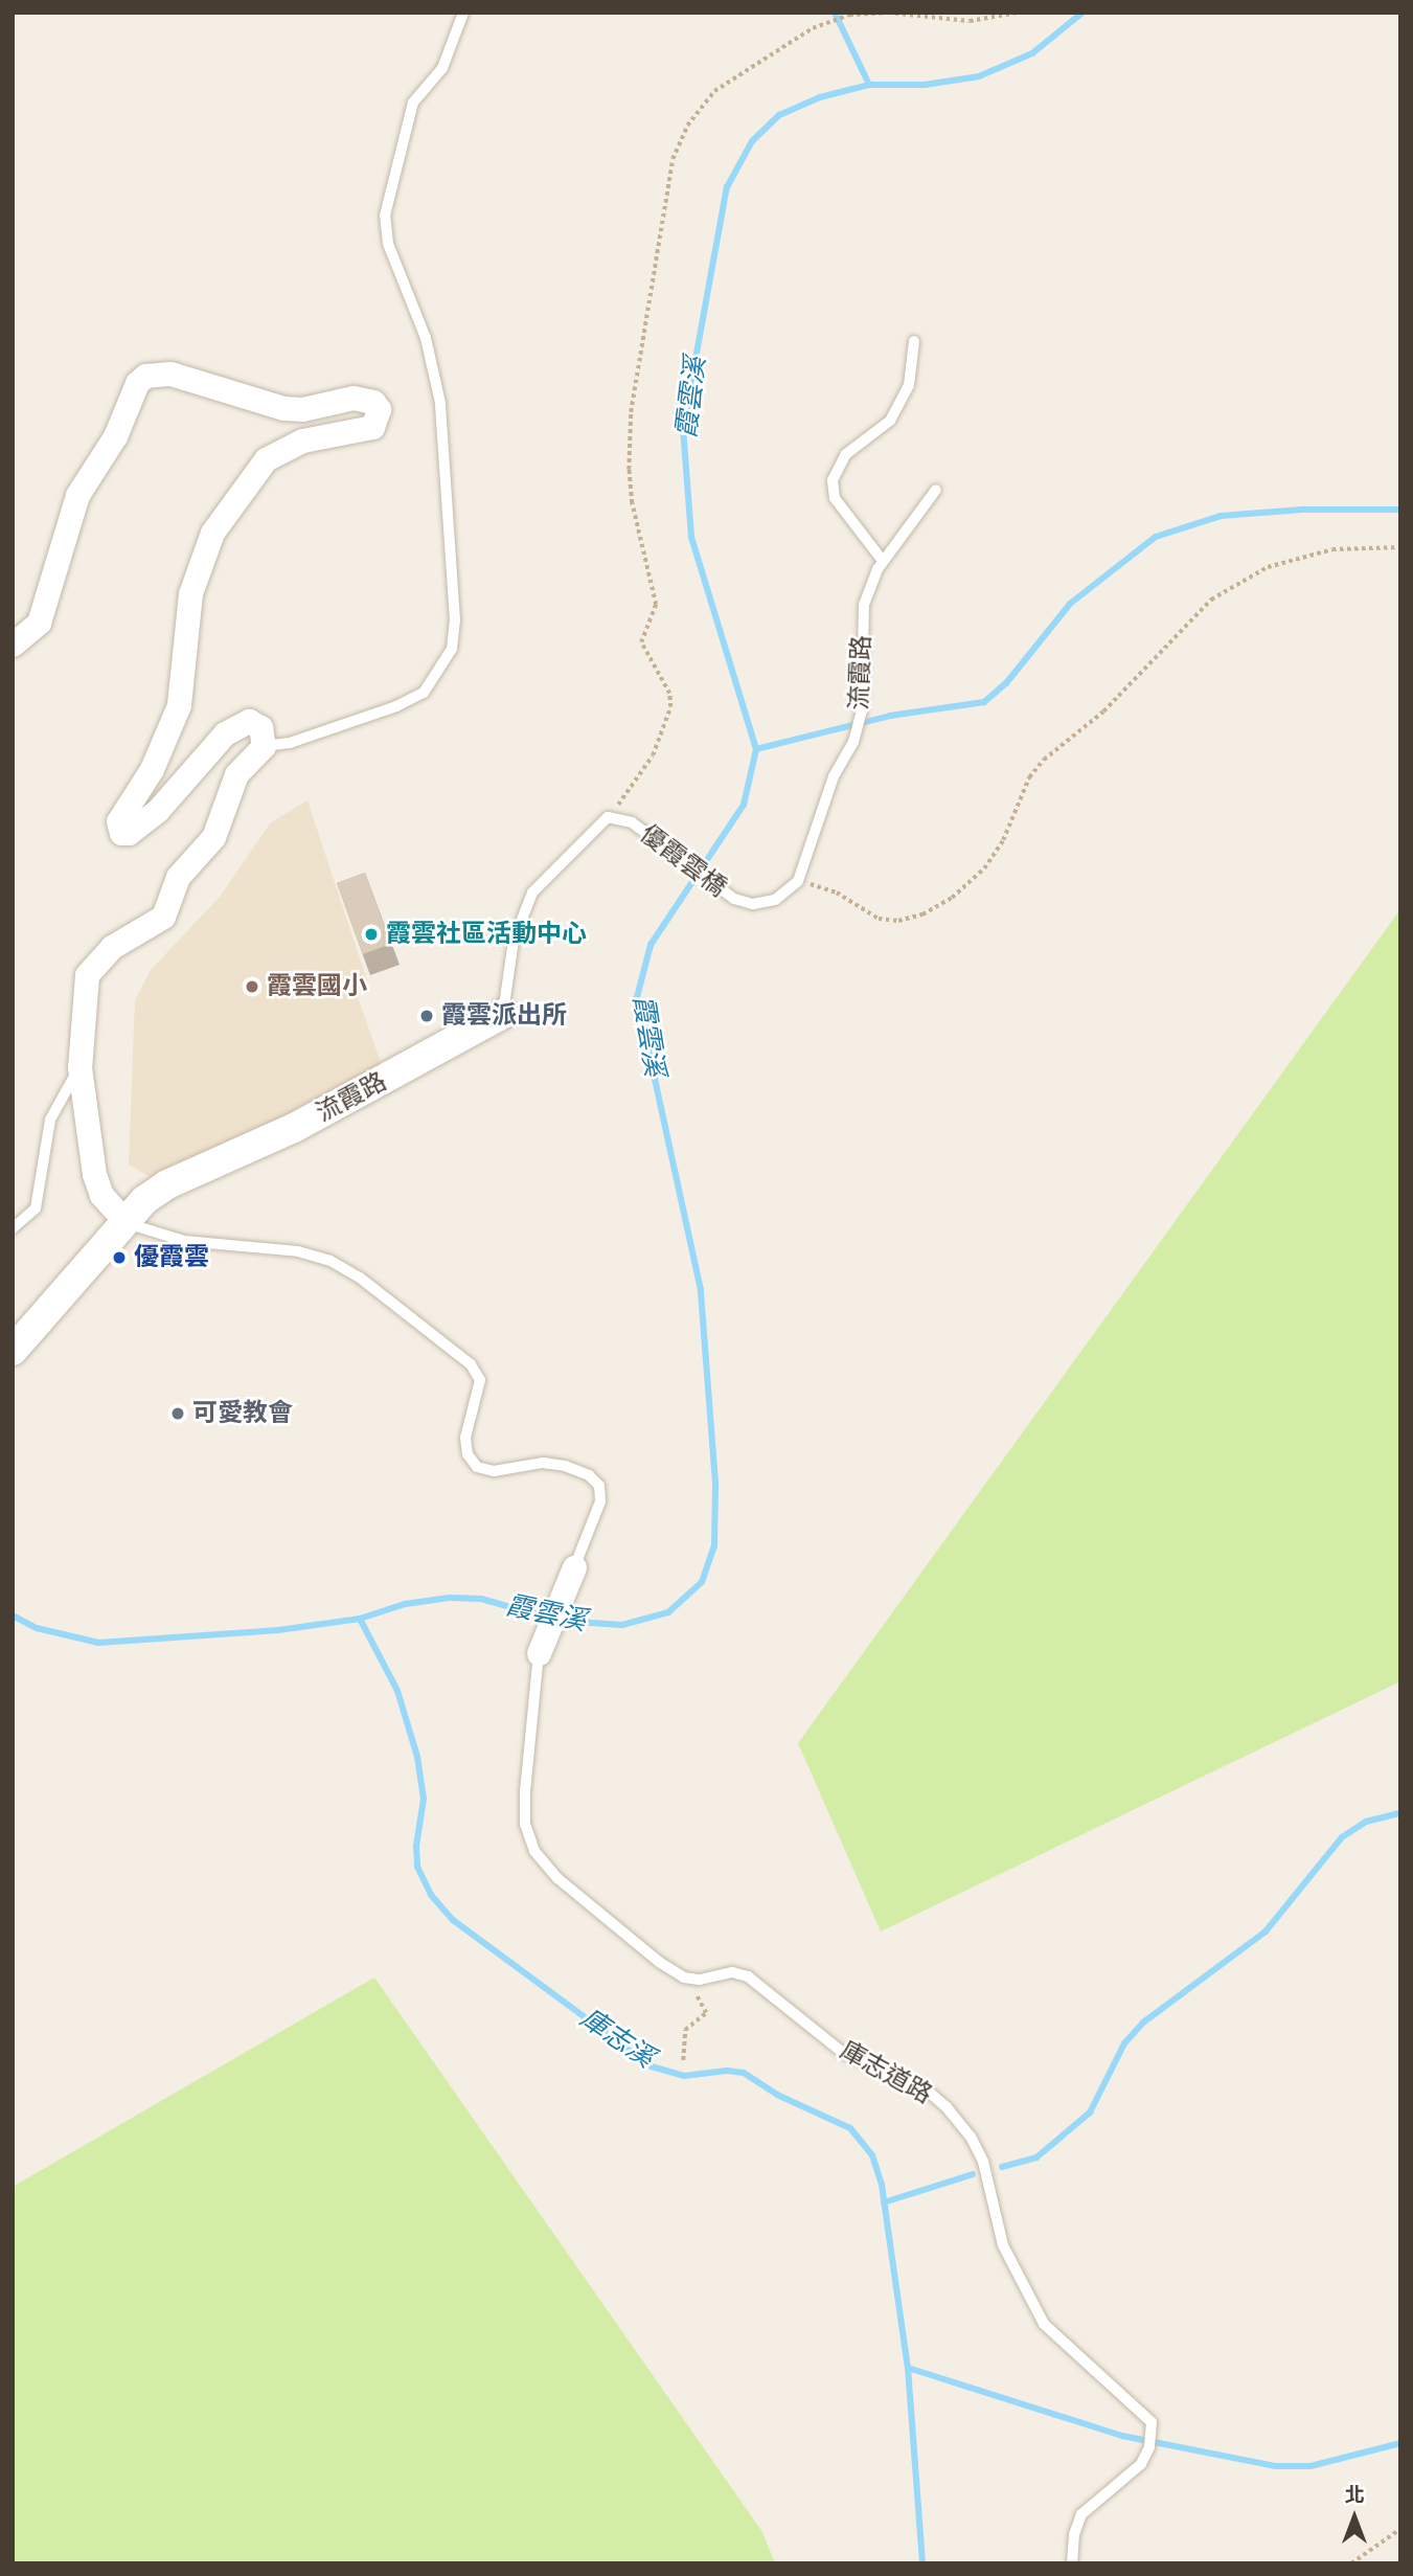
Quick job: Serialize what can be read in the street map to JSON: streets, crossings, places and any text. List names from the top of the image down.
{
  "streets": {
    "street": ["流霞路"],
    "lane": ["優霞雲橋", "庫志道路"]
  },
  "crossings": [
    ["流霞路", "優霞雲橋"]
  ],
  "water": ["霞雲溪", "庫志溪"],
  "places": [
    "霞雲社區活動中心",
    "霞雲國小",
    "霞雲派出所",
    "優霞雲",
    "可愛教會"
  ],
  "north": "top"
}
